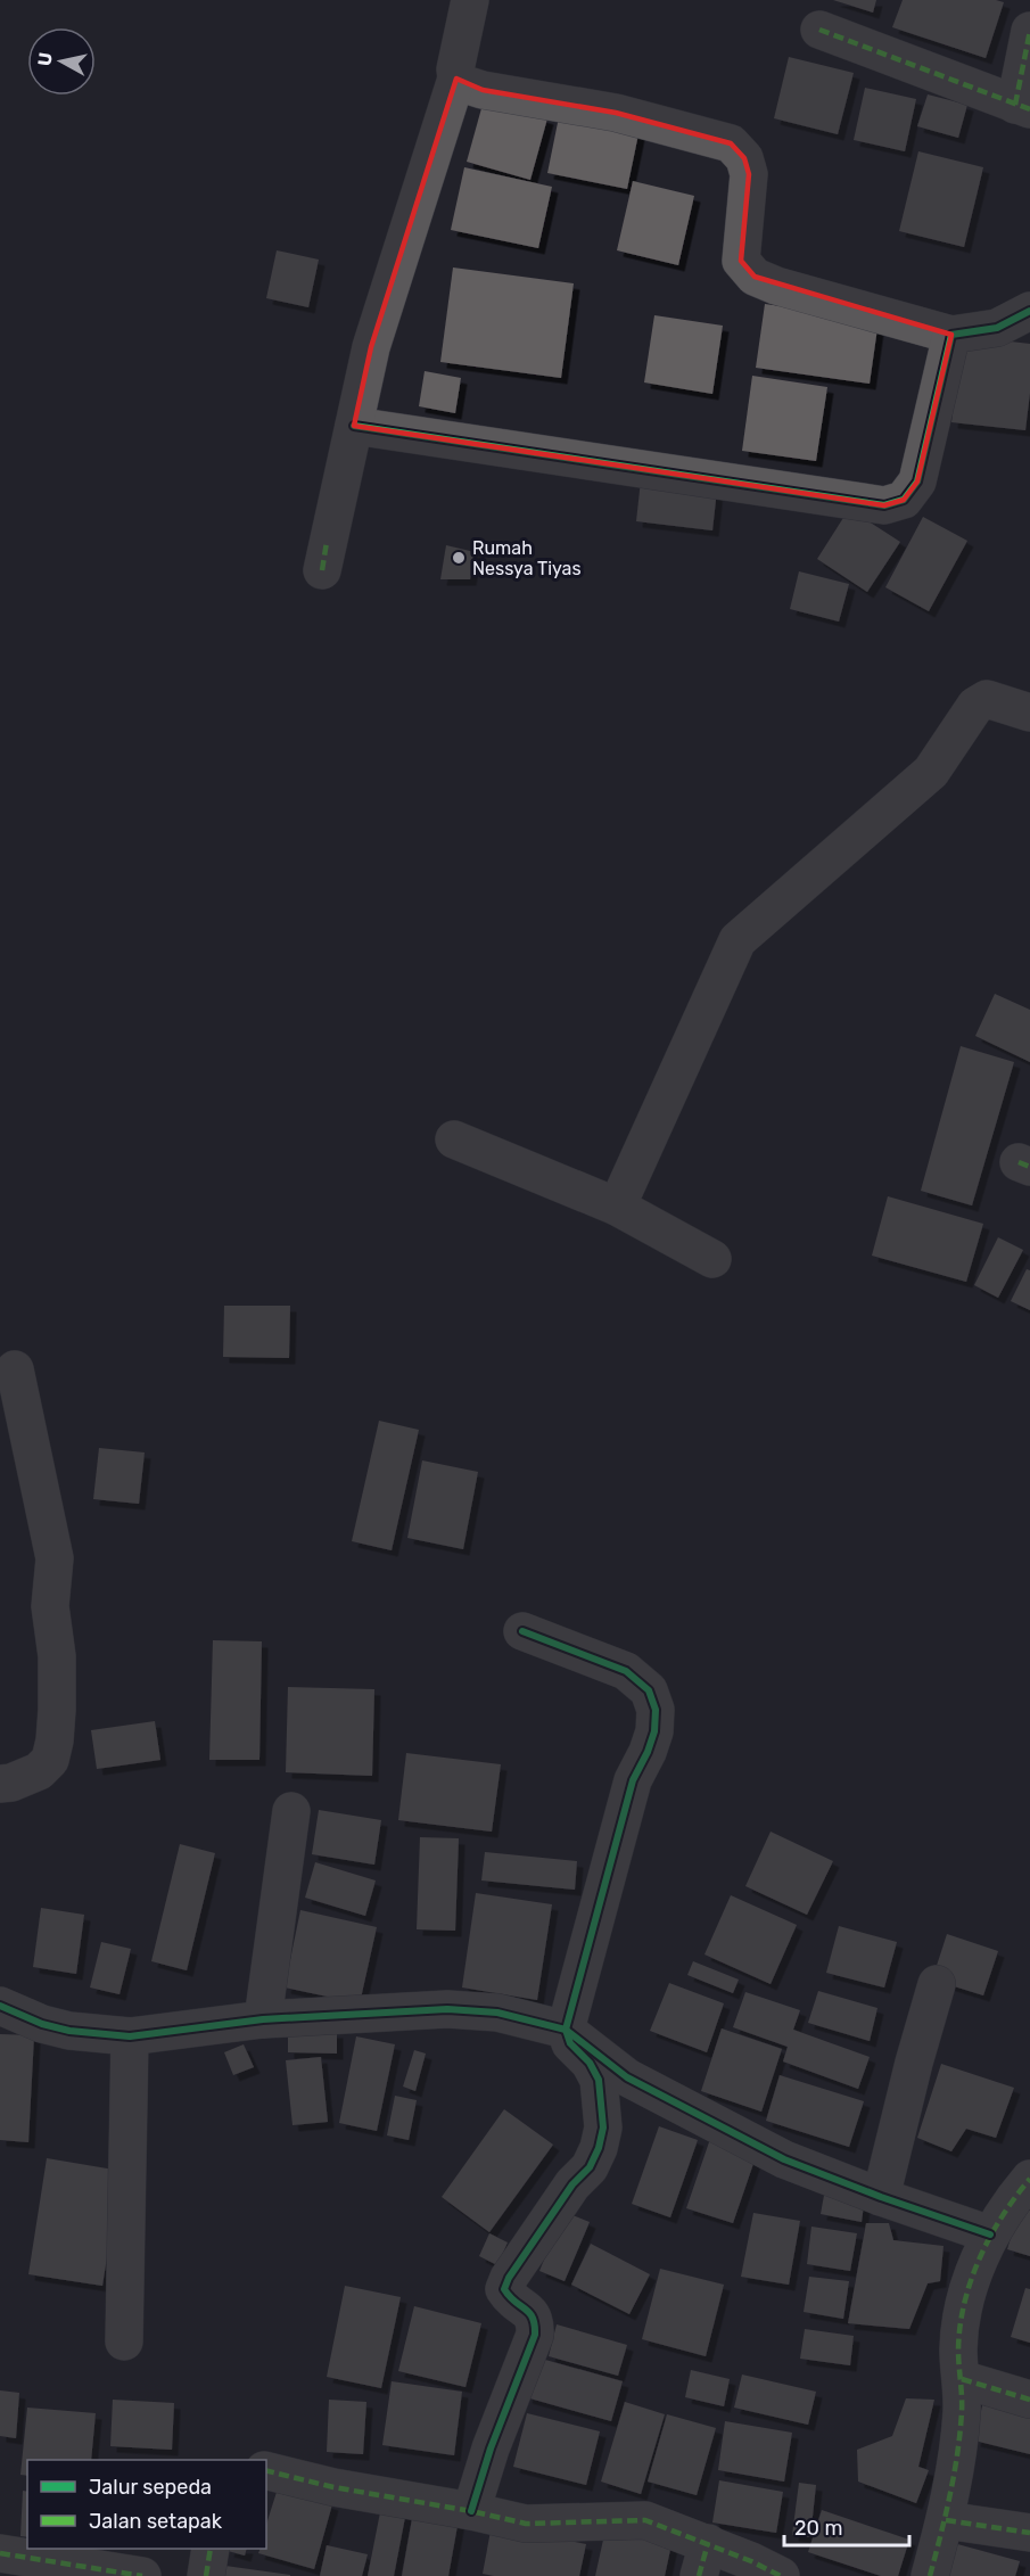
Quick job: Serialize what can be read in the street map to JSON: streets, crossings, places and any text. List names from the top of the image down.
{
  "places": ["Rumah Nessya Tiyas"],
  "legend": ["Jalur sepeda", "Jalan setapak"],
  "scale_bar": "20 m",
  "north": "left"
}
